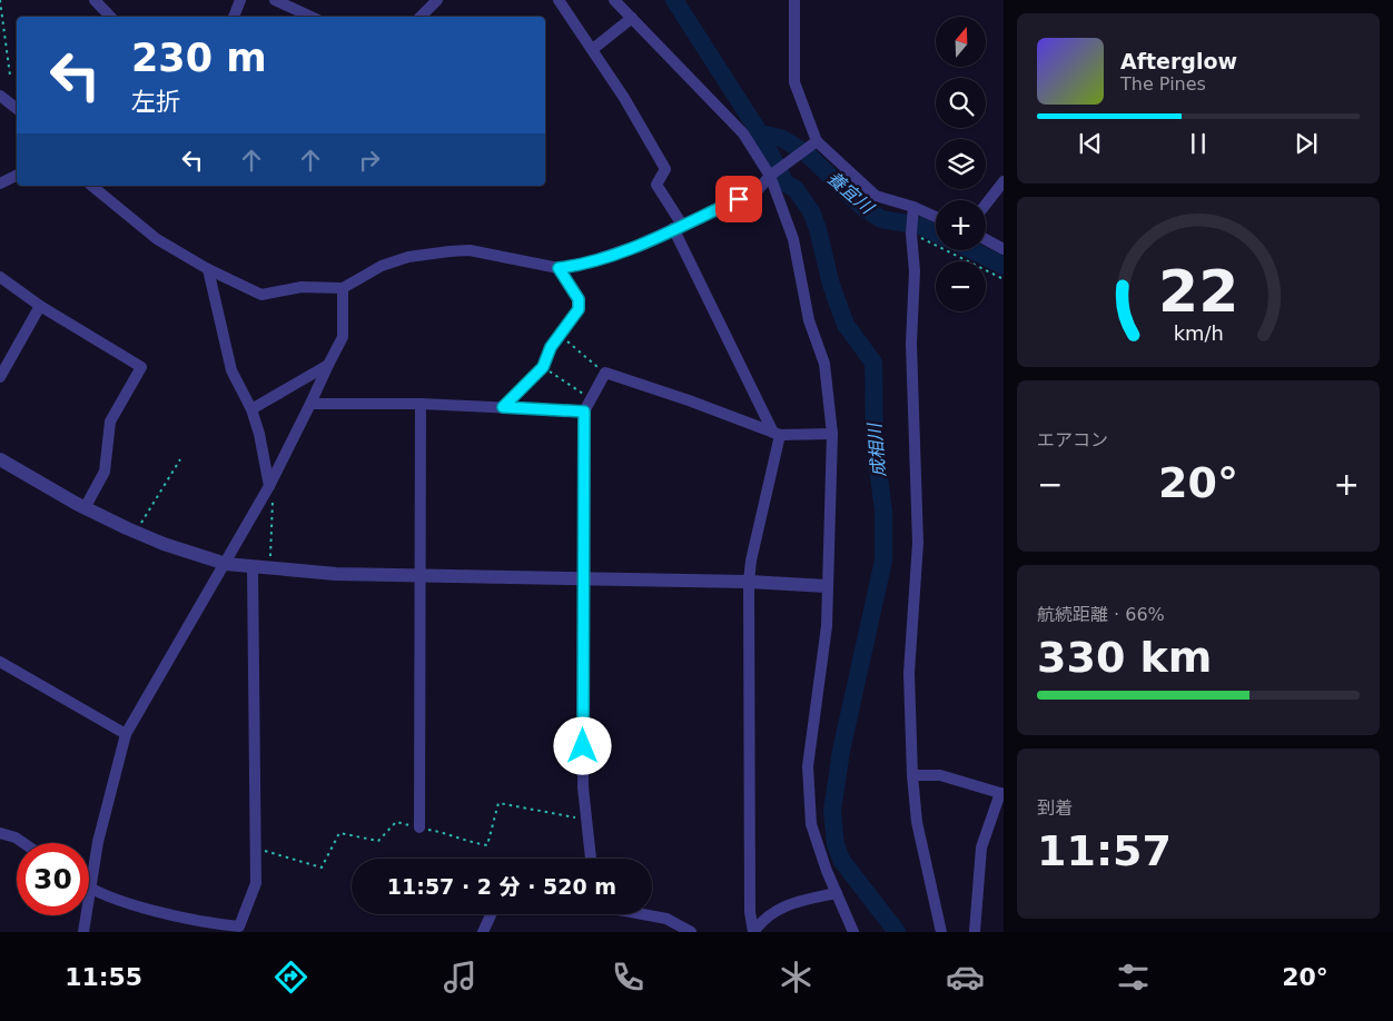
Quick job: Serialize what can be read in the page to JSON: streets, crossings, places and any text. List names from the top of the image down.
{
  "water": ["養宜川", "成相川"],
  "north": "top",
  "page": {
    "map_buttons": ["+", "−"],
    "turn": ["230 m", "左折"],
    "song": ["Afterglow", "The Pines"],
    "tile": [
      "エアコン",
      ["航続距離 · 66%", "330 km"],
      ["到着", "11:57"]
    ],
    "heat": ["−", "20°", "+"],
    "limit": "30",
    "trip": "11:57 · 2 分 · 520 m",
    "tabs": ["11:55", "20°"],
    "gauge": ["22", "km/h"]
  }
}
